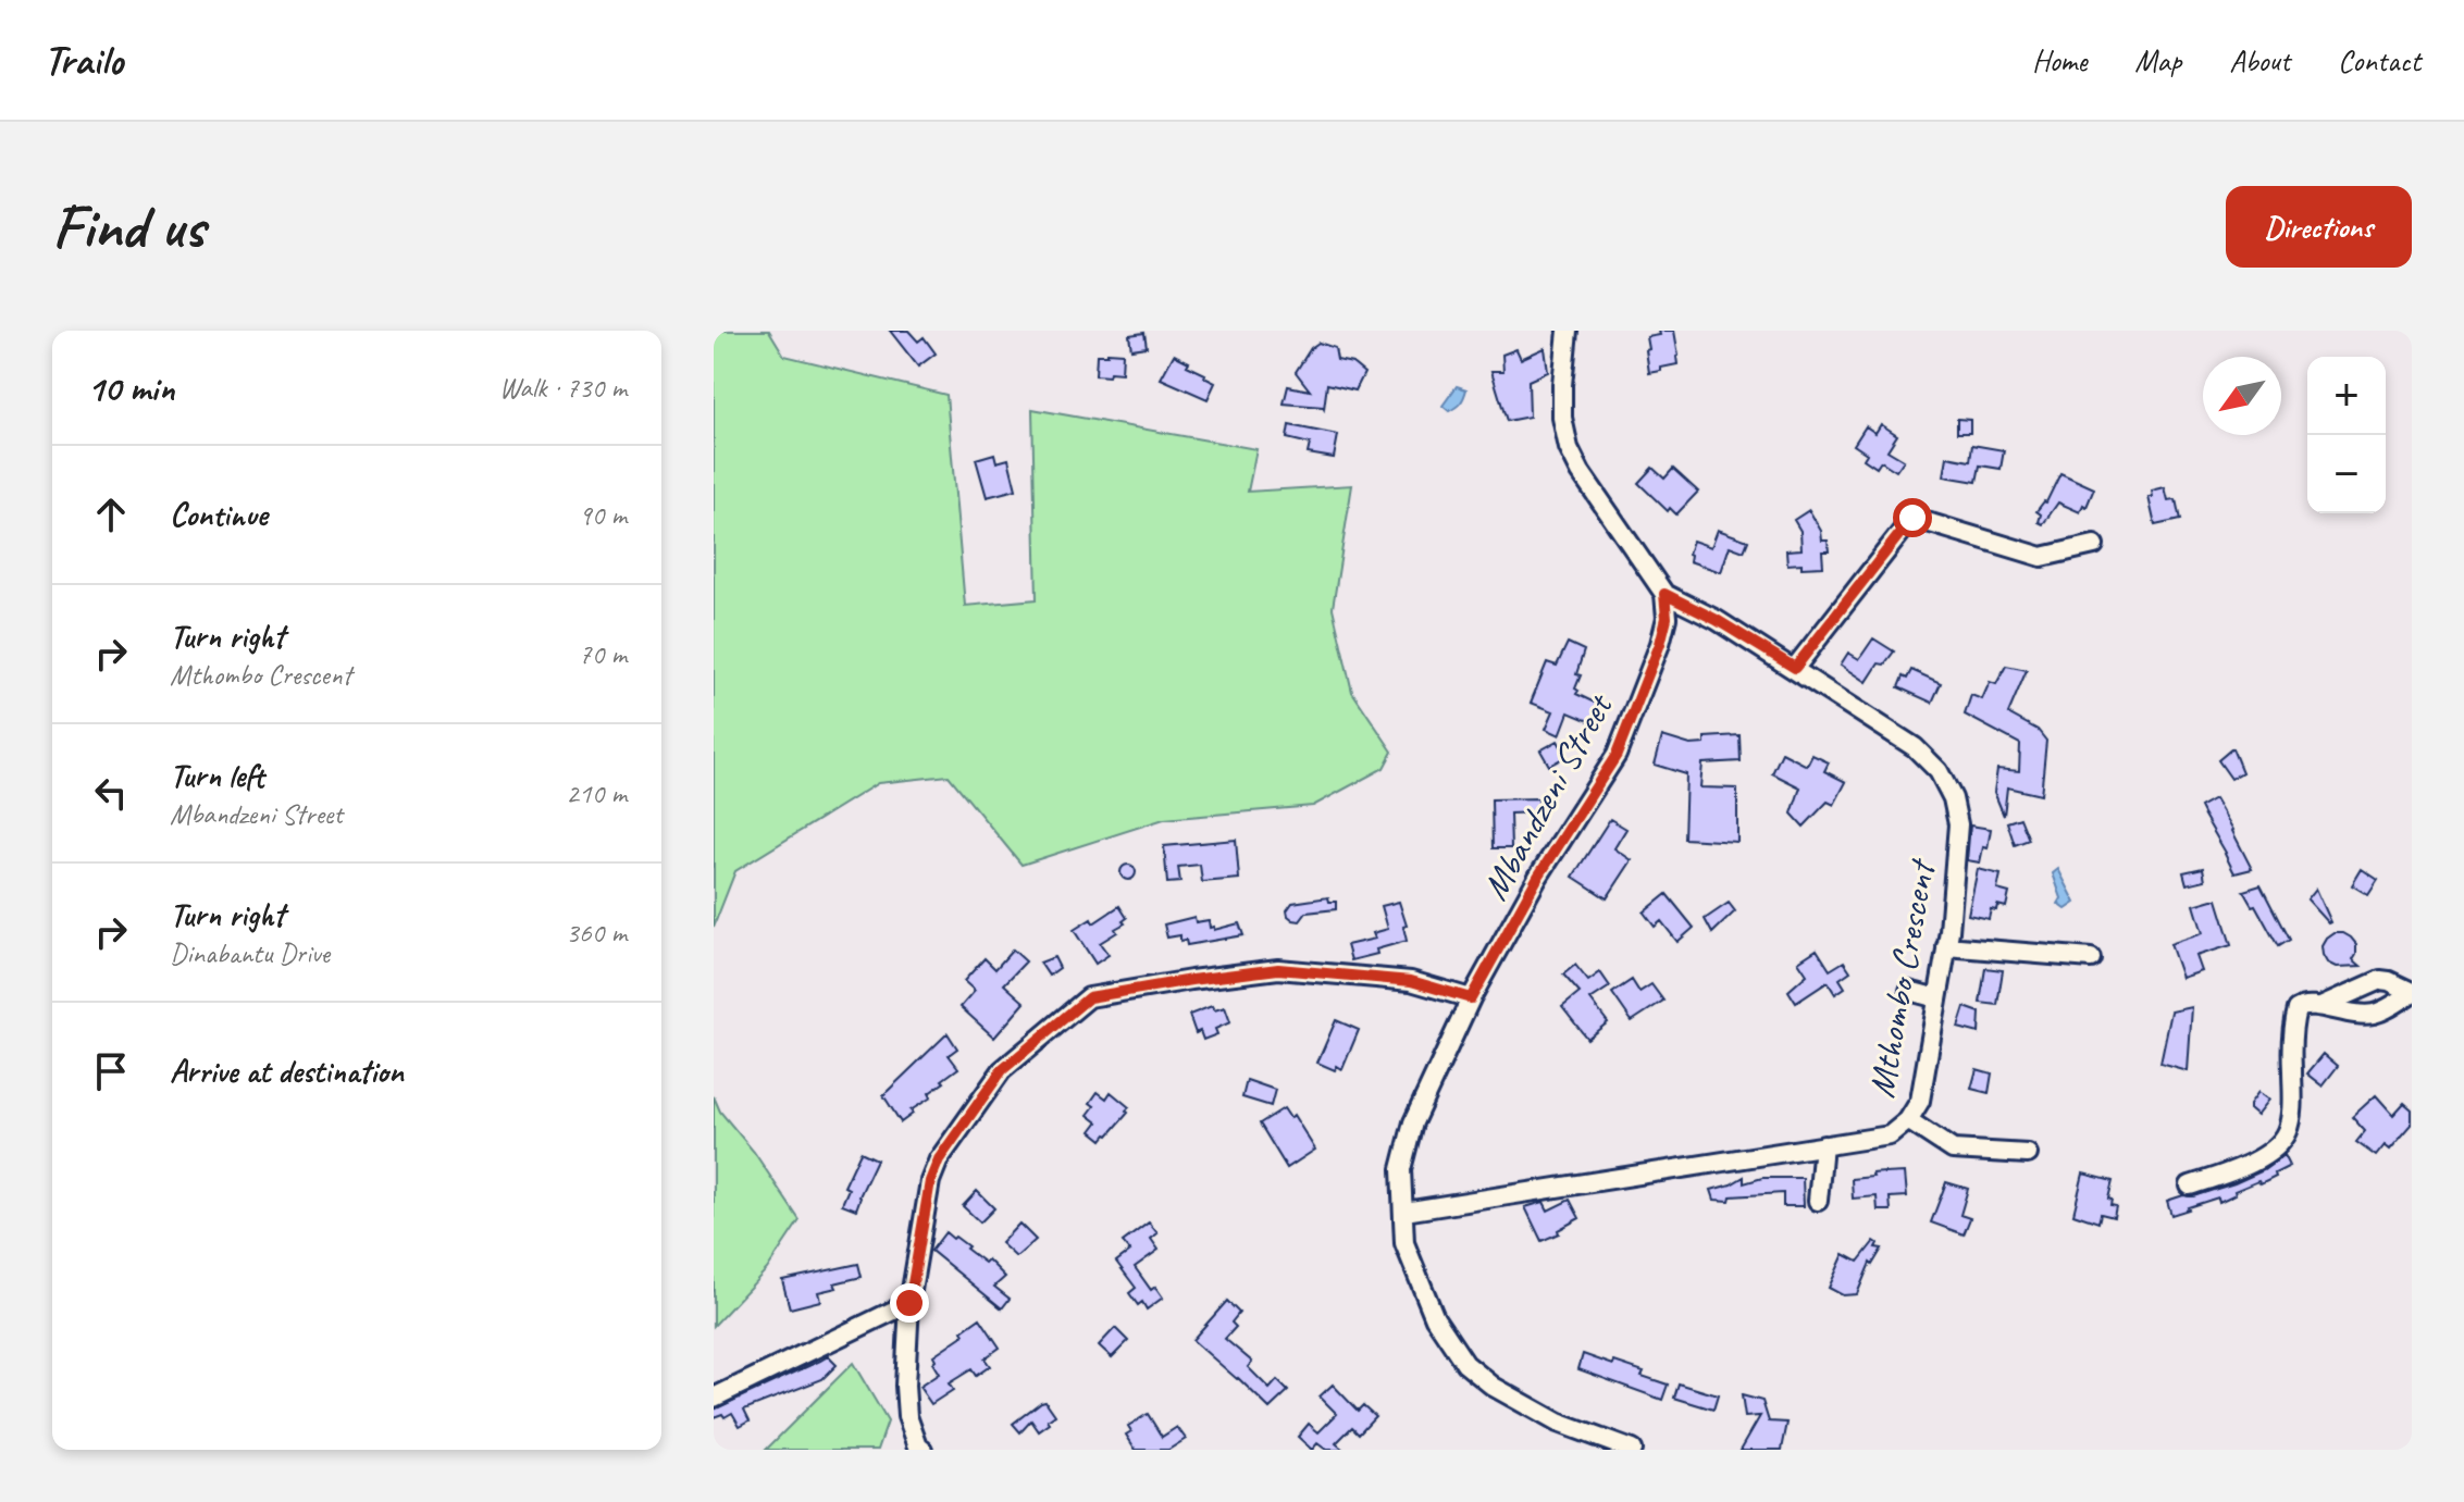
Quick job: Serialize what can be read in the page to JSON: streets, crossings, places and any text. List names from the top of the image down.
{
  "streets": {
    "street": ["Mbandzeni Street", "Mthombo Crescent"]
  },
  "crossings": [
    ["Mbandzeni Street", "Mthombo Crescent"]
  ],
  "north": "bottom left",
  "page": {
    "header": "Trailo",
    "nav": [
      "Home",
      "Map",
      "About",
      "Contact"
    ],
    "buttons": "Directions",
    "title": "Find us",
    "heading": ["10 min", "Walk · 730 m"],
    "map_buttons": ["+", "−"],
    "list": [
      ["Continue", "90 m"],
      ["Turn right", "Mthombo Crescent", "70 m"],
      ["Turn left", "Mbandzeni Street", "210 m"],
      ["Turn right", "Dinabantu Drive", "360 m"],
      "Arrive at destination"
    ]
  }
}
